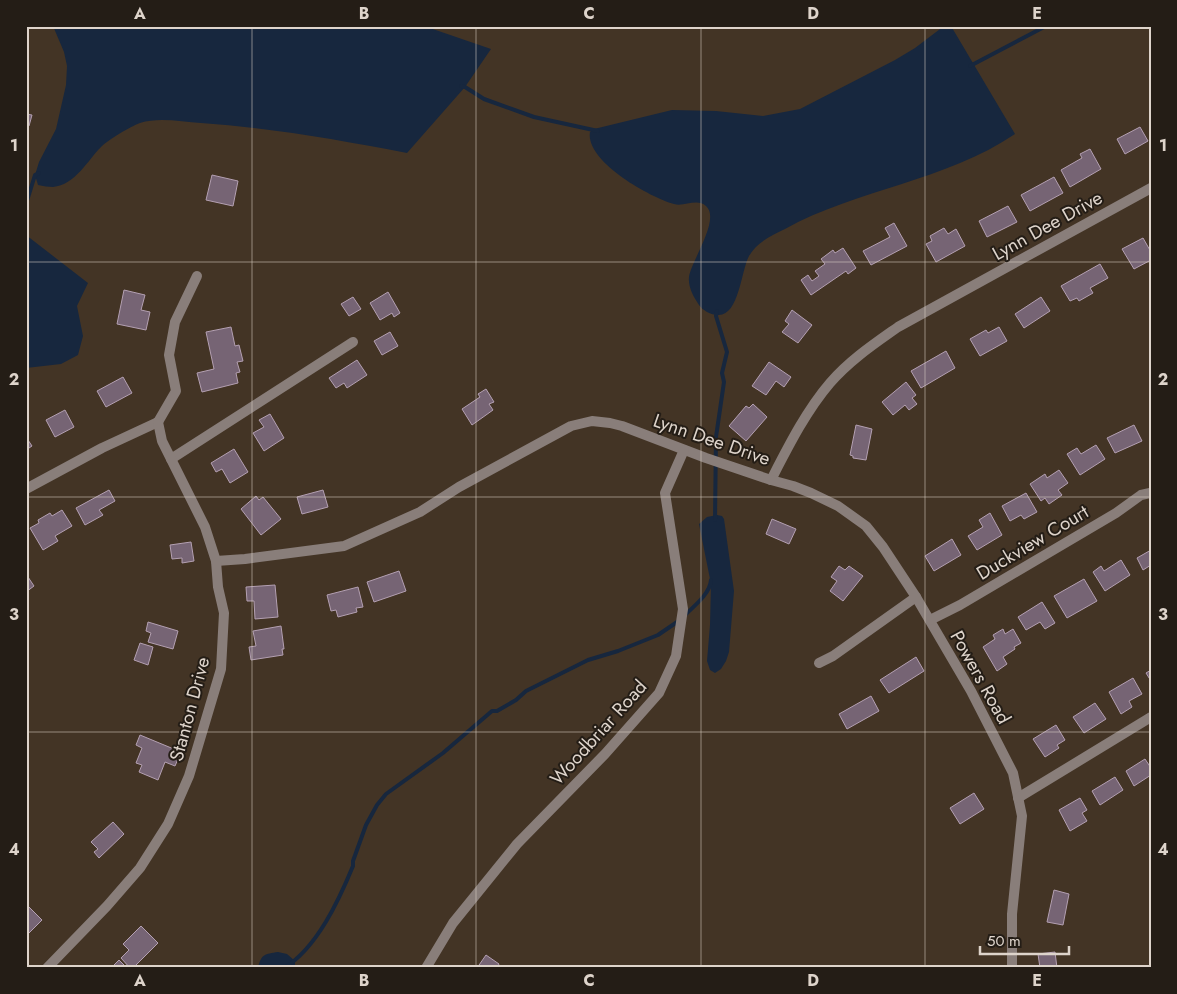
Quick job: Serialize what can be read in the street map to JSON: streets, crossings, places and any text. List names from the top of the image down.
{
  "streets": {
    "street": [
      "Lynn Dee Drive",
      "Duckview Court",
      "Powers Road",
      "Stanton Drive",
      "Woodbriar Road"
    ]
  },
  "crossings": [
    ["Lynn Dee Drive", "Powers Road"],
    ["Lynn Dee Drive", "Stanton Drive"],
    ["Lynn Dee Drive", "Woodbriar Road"],
    ["Duckview Court", "Powers Road"]
  ],
  "scale_bar": "50 m",
  "grid": {
    "columns": [
      "A",
      "B",
      "C",
      "D",
      "E"
    ],
    "rows": [
      "1",
      "2",
      "3",
      "4"
    ]
  }
}
